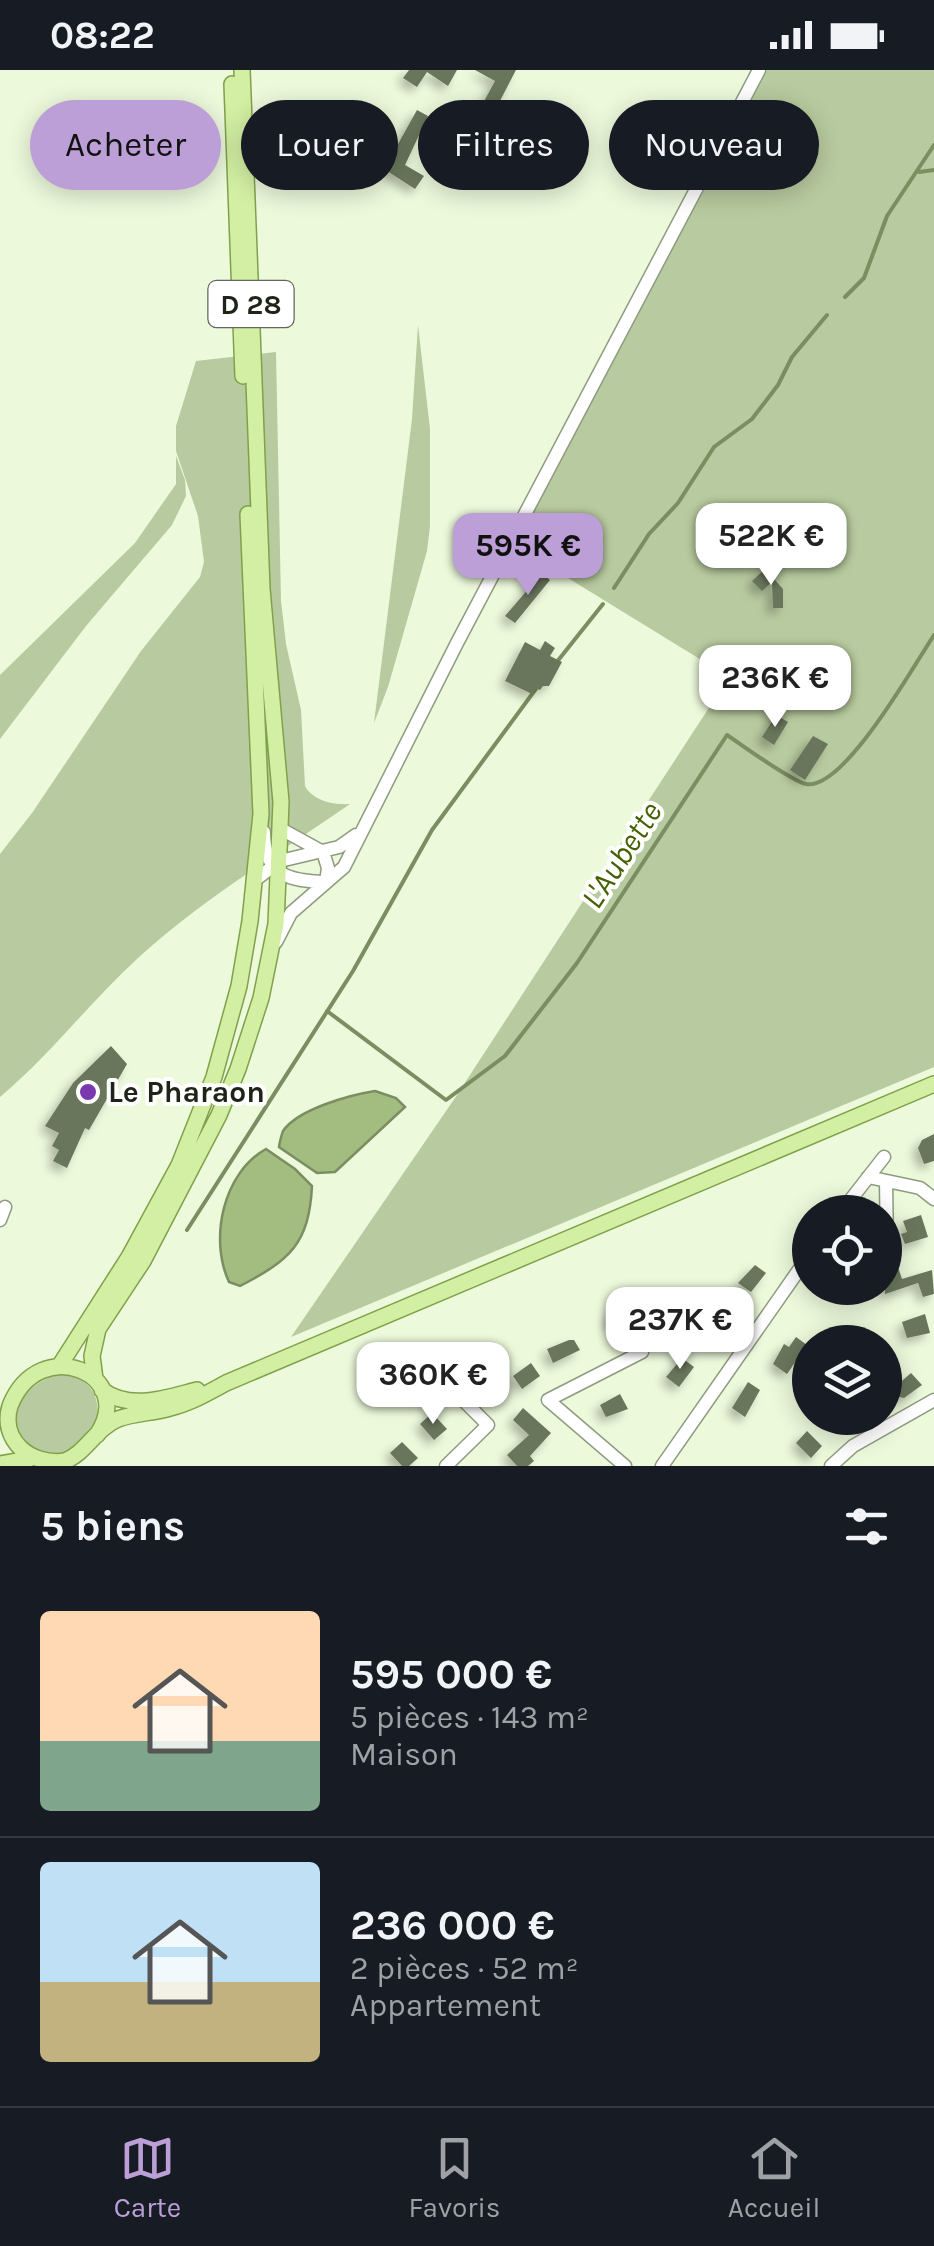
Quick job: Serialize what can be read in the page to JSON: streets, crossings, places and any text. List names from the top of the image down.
{
  "streets": {
    "main road": ["D 28"]
  },
  "water": ["L'Aubette"],
  "places": ["Le Pharaon"],
  "page": {
    "status": "08:22",
    "chip": [
      "Acheter",
      "Louer",
      "Filtres",
      "Nouveau"
    ],
    "price": [
      "522K €",
      "595K €",
      "236K €",
      "237K €",
      "360K €"
    ],
    "heading": "5 biens",
    "list": [
      {
        "name": "595 000 €",
        "note": "5 pièces · 143 m² · Maison"
      },
      {
        "name": "236 000 €",
        "note": "2 pièces · 52 m² · Appartement"
      }
    ],
    "tabs": ["Carte", "Favoris", "Accueil"]
  }
}
